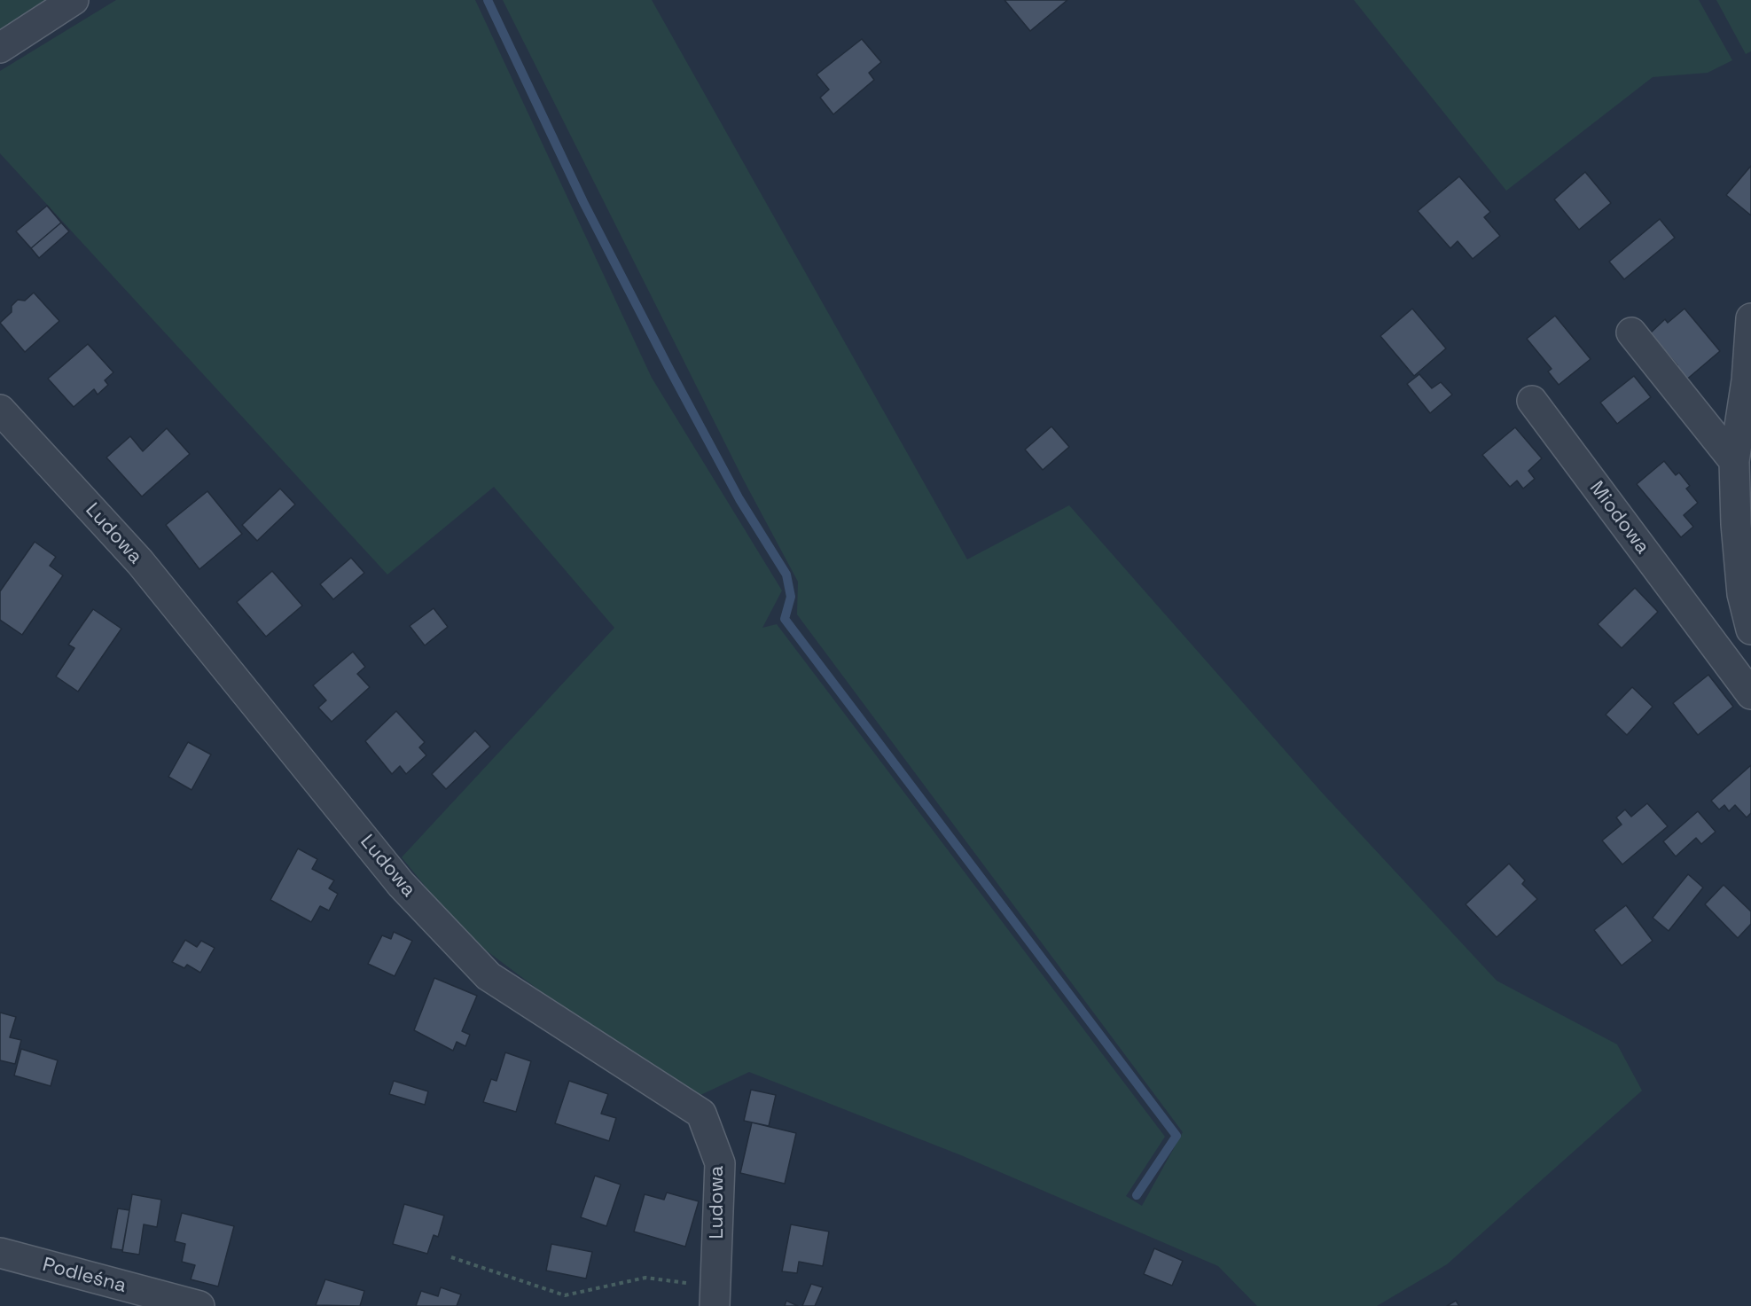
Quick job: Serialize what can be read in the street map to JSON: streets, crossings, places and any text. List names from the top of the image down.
{
  "streets": {
    "street": ["Miodowa", "Ludowa", "Podleśna"]
  }
}
